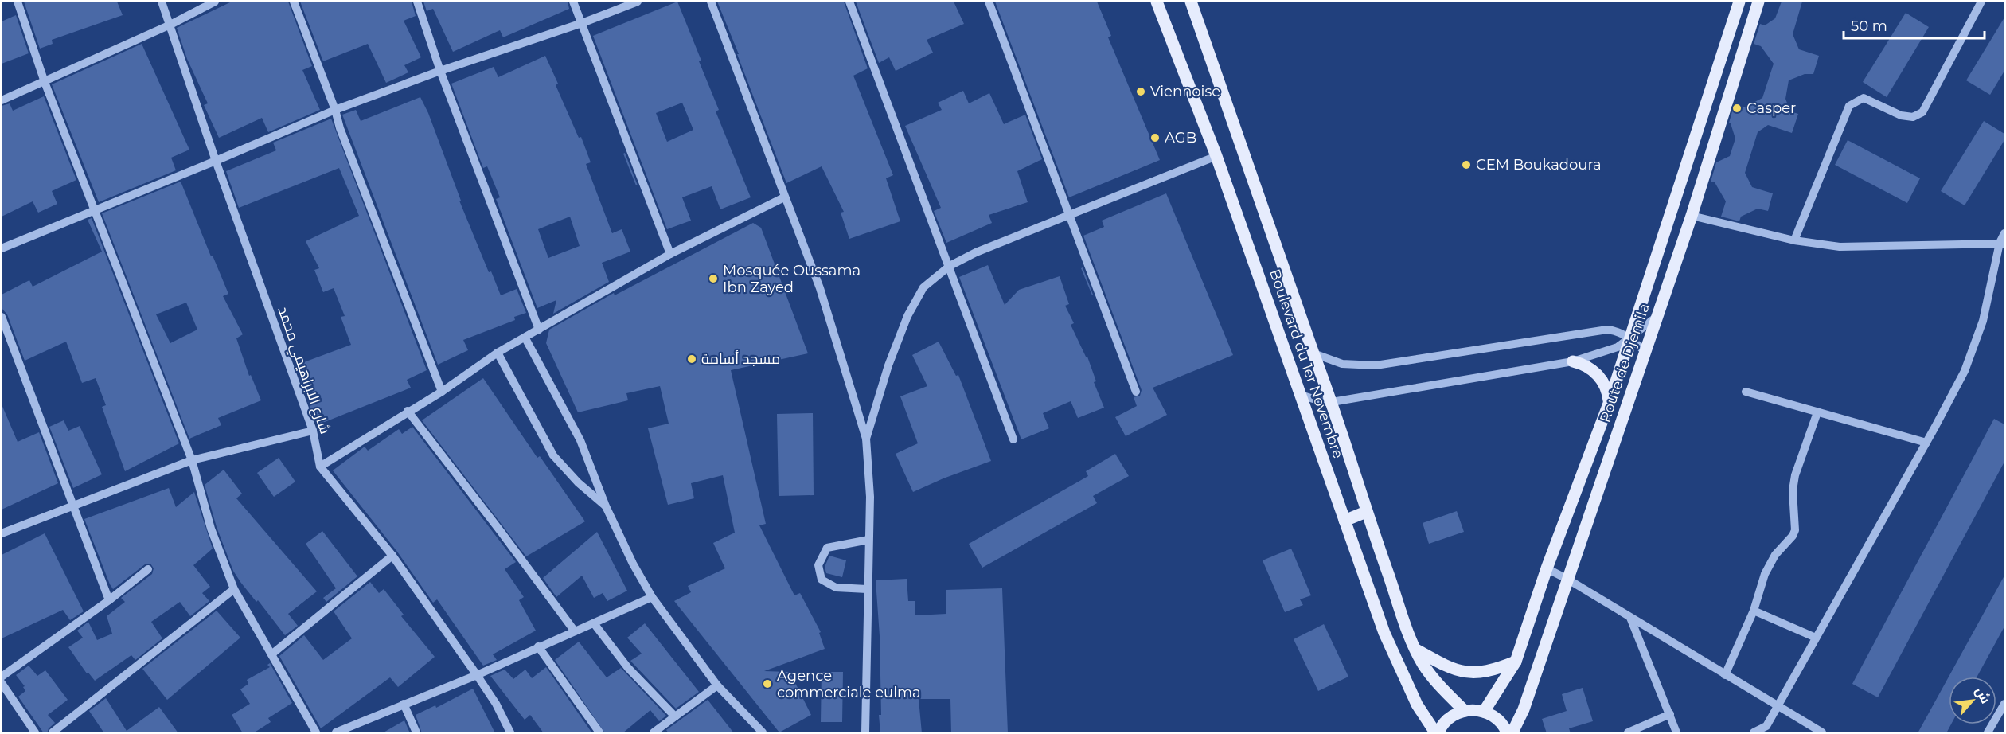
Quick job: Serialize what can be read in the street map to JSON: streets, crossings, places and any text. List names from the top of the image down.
{
  "streets": {
    "main road": ["Route de Djemila", "Boulevard du 1er Novembre"],
    "street": ["شارع الابراهيمي محمد"]
  },
  "places": [
    "Viennoise",
    "Casper",
    "AGB",
    "CEM Boukadoura",
    "Mosquée Oussama Ibn Zayed",
    "مسجد أسامة",
    "Agence commerciale eulma"
  ],
  "scale_bar": "50 m",
  "north": "top right"
}
